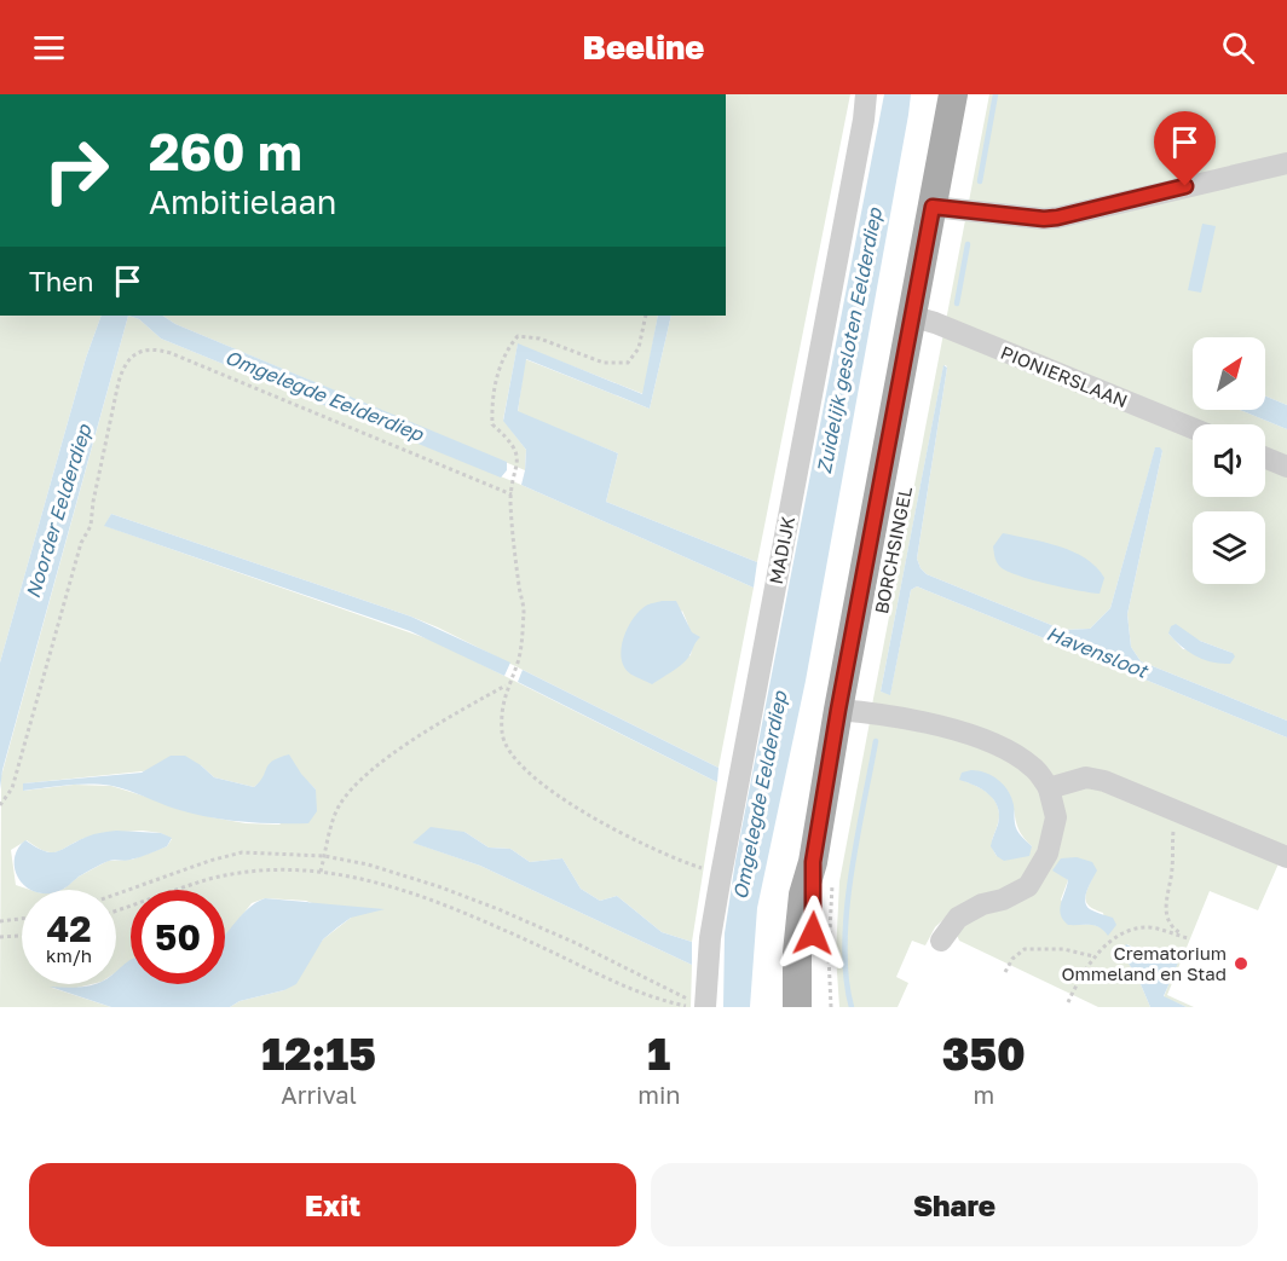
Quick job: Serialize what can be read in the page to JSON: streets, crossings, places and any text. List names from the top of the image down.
{
  "streets": {
    "main road": ["BORCHSINGEL"],
    "street": ["PIONIERSLAAN", "MADIJK"]
  },
  "crossings": [
    ["PIONIERSLAAN", "BORCHSINGEL"]
  ],
  "water": [
    "Zuidelijk gesloten Eelderdiep",
    "Omgelegde Eelderdiep",
    "Noorder Eelderdiep",
    "Havensloot"
  ],
  "places": ["Crematorium Ommeland en Stad"],
  "north": "top right",
  "page": {
    "header": "Beeline",
    "turn": ["260 m", "Ambitielaan"],
    "then": "Then",
    "speed": "42 km/h",
    "limit": "50",
    "eta": [
      "12:15",
      "Arrival",
      "1",
      "min",
      "350",
      "m"
    ],
    "buttons": ["Exit", "Share"]
  }
}
